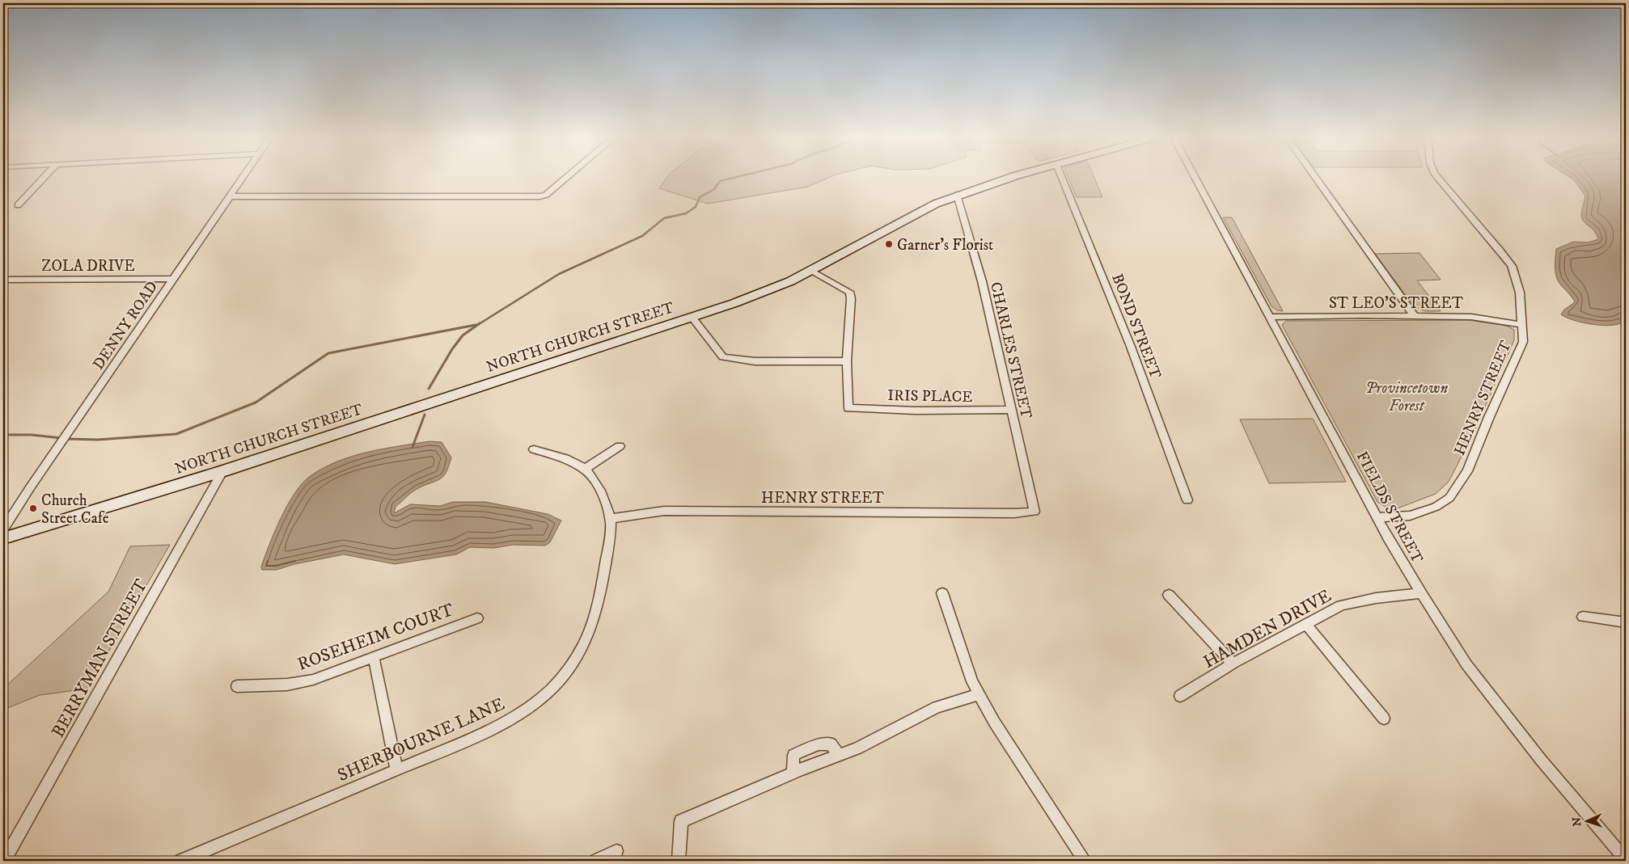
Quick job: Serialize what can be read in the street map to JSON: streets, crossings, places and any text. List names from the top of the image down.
{
  "streets": {
    "main road": ["NORTH CHURCH STREET"],
    "street": [
      "ZOLA DRIVE",
      "ST LEO'S STREET",
      "DENNY ROAD",
      "BOND STREET",
      "CHARLES STREET",
      "IRIS PLACE",
      "HENRY STREET",
      "FIELDS STREET",
      "HAMDEN DRIVE",
      "ROSEHEIM COURT",
      "BERRYMAN STREET",
      "SHERBOURNE LANE"
    ]
  },
  "crossings": [
    ["ZOLA DRIVE", "DENNY ROAD"],
    ["ST LEO'S STREET", "HENRY STREET"],
    ["ST LEO'S STREET", "FIELDS STREET"],
    ["NORTH CHURCH STREET", "CHARLES STREET"],
    ["NORTH CHURCH STREET", "BERRYMAN STREET"],
    ["CHARLES STREET", "IRIS PLACE"],
    ["CHARLES STREET", "HENRY STREET"],
    ["HENRY STREET", "FIELDS STREET"],
    ["HENRY STREET", "SHERBOURNE LANE"],
    ["FIELDS STREET", "HAMDEN DRIVE"]
  ],
  "parks": ["Provincetown Forest"],
  "places": ["Garner's Florist", "Church Street Cafe"],
  "north": "left"
}
